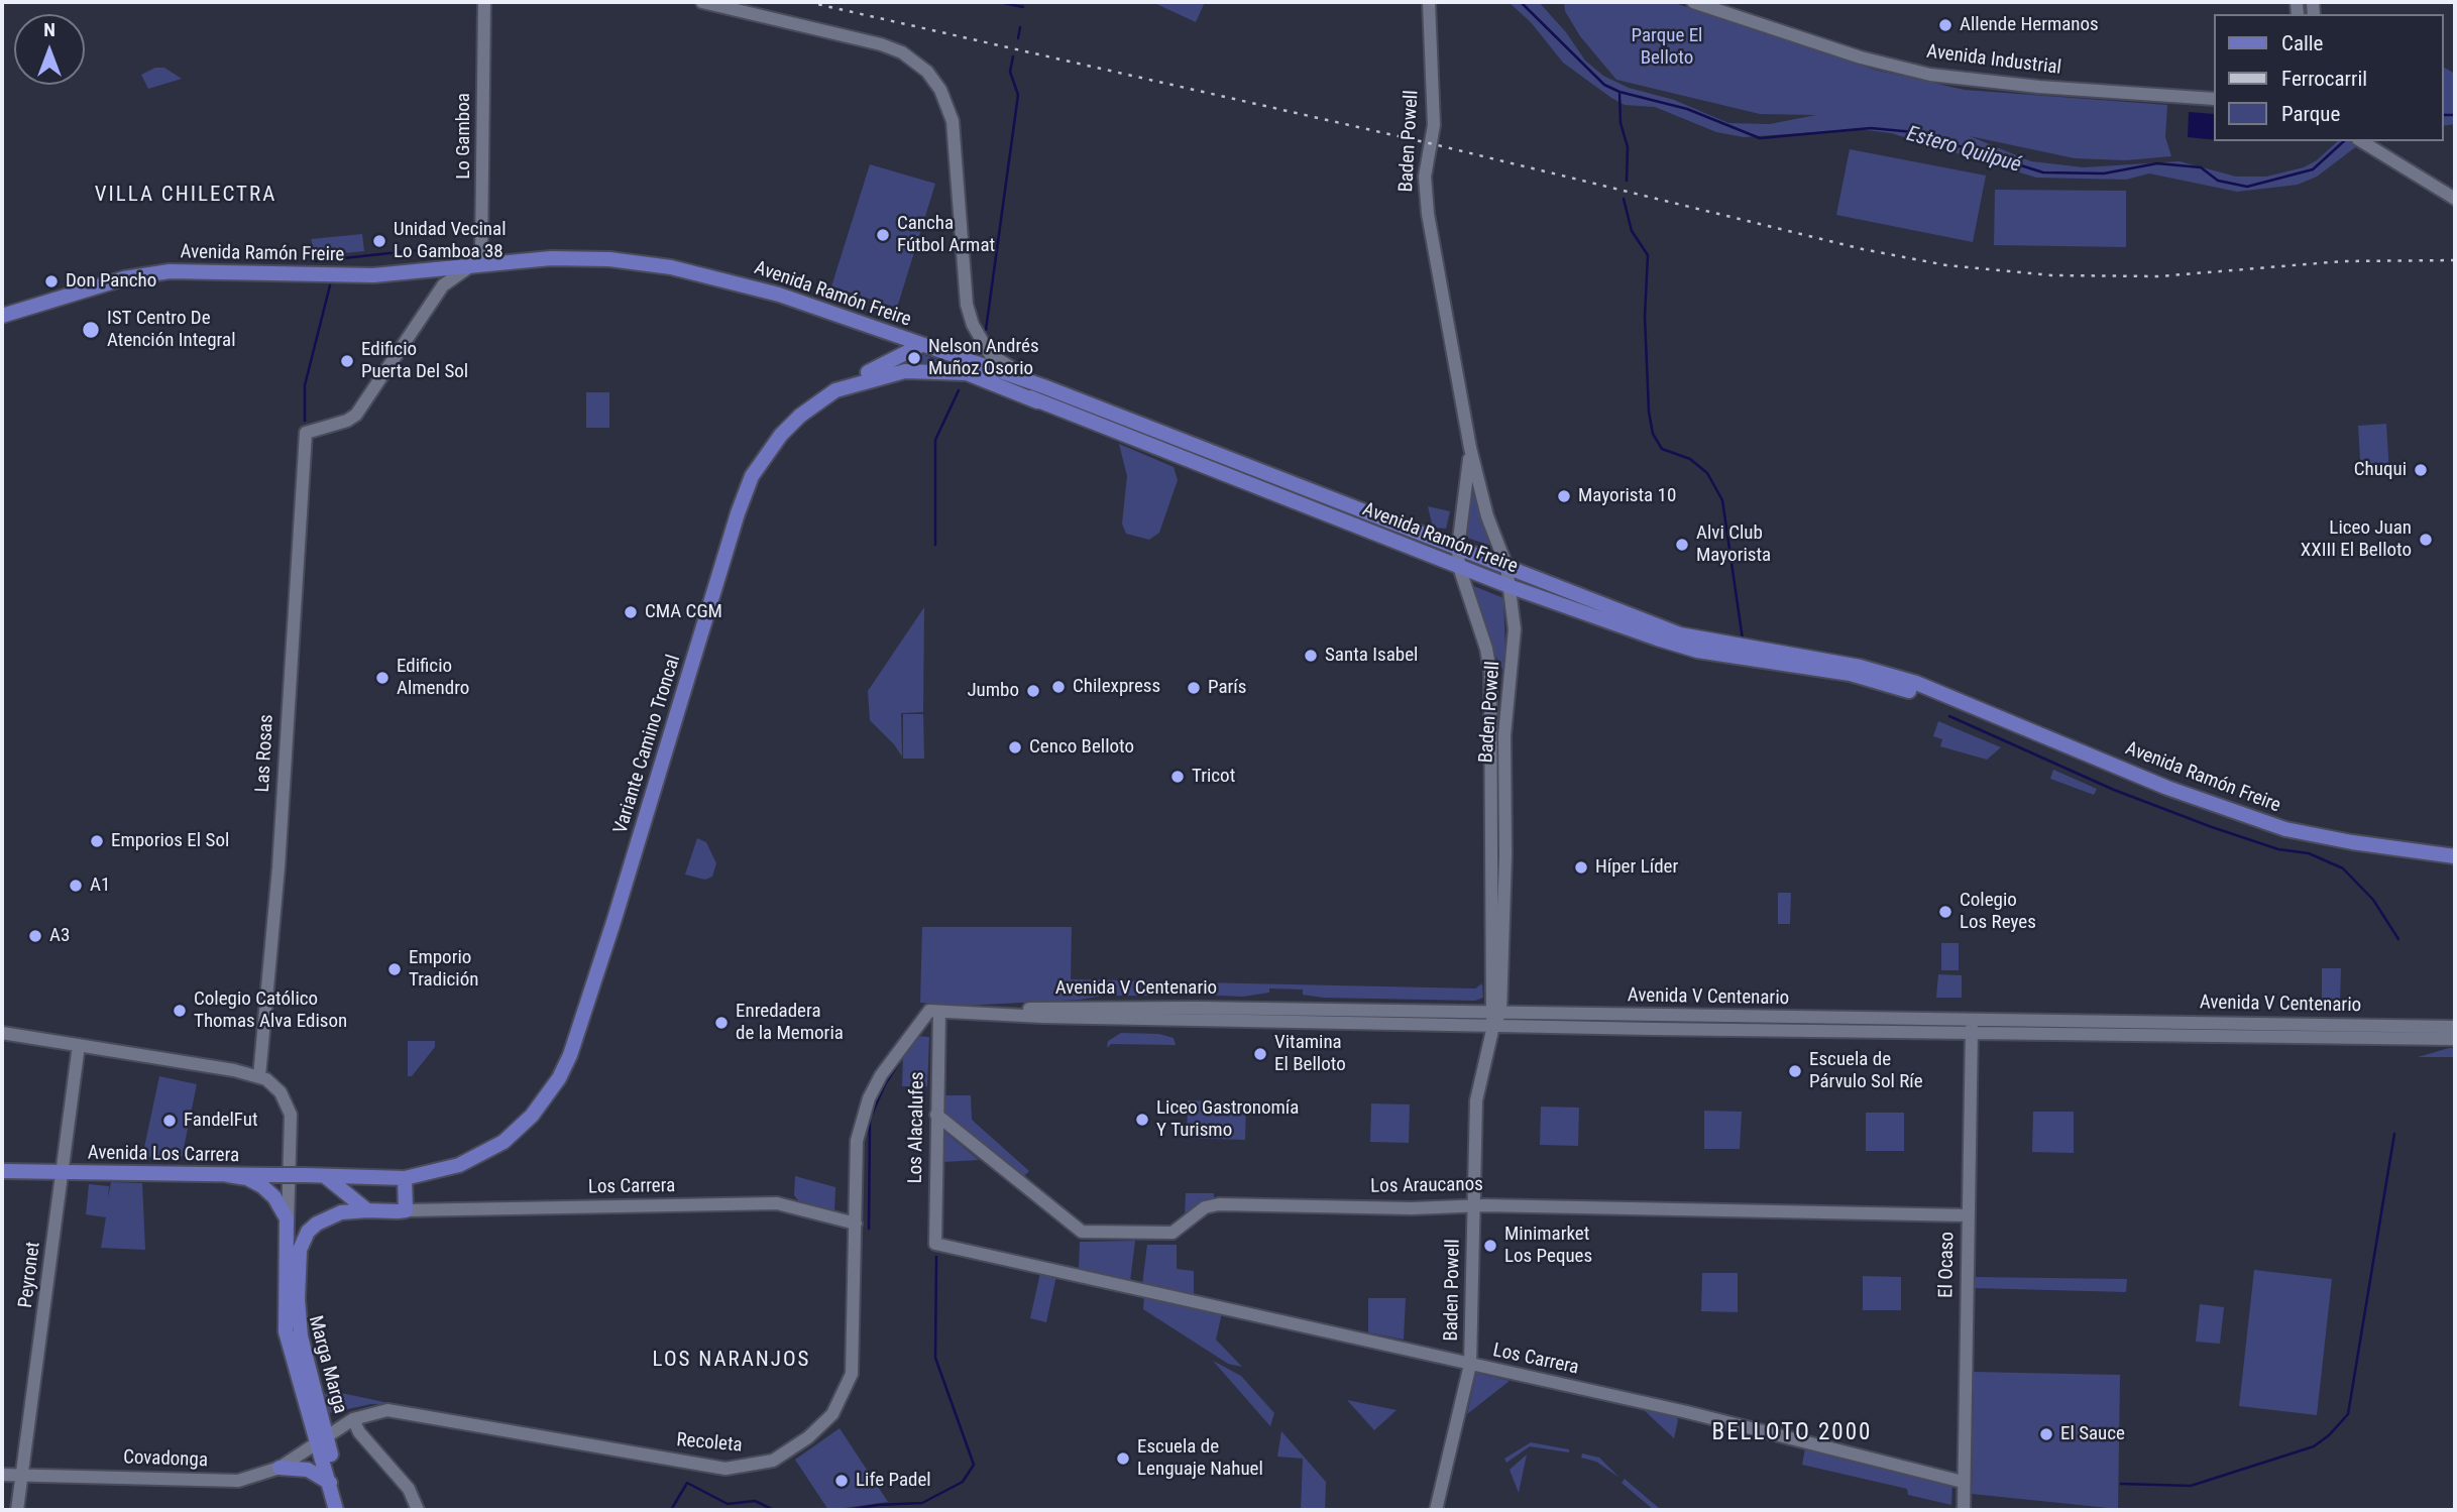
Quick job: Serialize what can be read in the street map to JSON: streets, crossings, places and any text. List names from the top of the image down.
{
  "streets": {
    "main road": [
      "Avenida Ramón Freire",
      "Variante Camino Troncal",
      "Avenida Los Carrera",
      "Marga Marga"
    ],
    "street": [
      "Avenida Industrial",
      "Lo Gamboa",
      "Baden Powell",
      "Las Rosas",
      "Avenida V Centenario",
      "Los Alacalufes",
      "Los Araucanos",
      "Los Carrera",
      "El Ocaso",
      "Peyronet",
      "Recoleta",
      "Covadonga"
    ]
  },
  "crossings": [
    ["Lo Gamboa", "Avenida Ramón Freire"],
    ["Lo Gamboa", "Las Rosas"],
    ["Baden Powell", "Avenida Ramón Freire"],
    ["Baden Powell", "Avenida V Centenario"],
    ["Baden Powell", "Los Araucanos"],
    ["Baden Powell", "Los Carrera"],
    ["Avenida Ramón Freire", "Variante Camino Troncal"],
    ["Avenida Ramón Freire", "Las Rosas"],
    ["Variante Camino Troncal", "Avenida Los Carrera"],
    ["Las Rosas", "Marga Marga"],
    ["Avenida V Centenario", "Los Alacalufes"],
    ["Avenida V Centenario", "El Ocaso"],
    ["Avenida V Centenario", "Recoleta"],
    ["Los Alacalufes", "Los Araucanos"],
    ["Los Alacalufes", "Los Carrera"],
    ["Los Alacalufes", "Recoleta"],
    ["Avenida Los Carrera", "Peyronet"],
    ["Los Araucanos", "El Ocaso"],
    ["Los Carrera", "El Ocaso"],
    ["Los Carrera", "Recoleta"],
    ["Peyronet", "Covadonga"],
    ["Marga Marga", "Recoleta"],
    ["Marga Marga", "Covadonga"],
    ["Recoleta", "Covadonga"]
  ],
  "districts": ["VILLA CHILECTRA", "LOS NARANJOS", "BELLOTO 2000"],
  "water": ["Estero Quilpué"],
  "parks": ["Parque El Belloto"],
  "places": [
    "Allende Hermanos",
    "Cancha Fútbol Armat",
    "Unidad Vecinal Lo Gamboa 38",
    "Don Pancho",
    "IST Centro De Atención Integral",
    "Nelson Andrés Muñoz Osorio",
    "Edificio Puerta Del Sol",
    "Chuqui",
    "Mayorista 10",
    "Liceo Juan XXIII El Belloto",
    "Alvi Club Mayorista",
    "CMA CGM",
    "Santa Isabel",
    "Edificio Almendro",
    "Chilexpress",
    "París",
    "Jumbo",
    "Cenco Belloto",
    "Tricot",
    "Emporios El Sol",
    "Híper Líder",
    "A1",
    "Colegio Los Reyes",
    "A3",
    "Emporio Tradición",
    "Colegio Católico Thomas Alva Edison",
    "Enredadera de la Memoria",
    "Vitamina El Belloto",
    "Escuela de Párvulo Sol Ríe",
    "Liceo Gastronomía Y Turismo",
    "FandelFut",
    "Minimarket Los Peques",
    "El Sauce",
    "Escuela de Lenguaje Nahuel",
    "Life Padel"
  ],
  "legend": ["Calle", "Ferrocarril", "Parque"],
  "north": "top"
}
